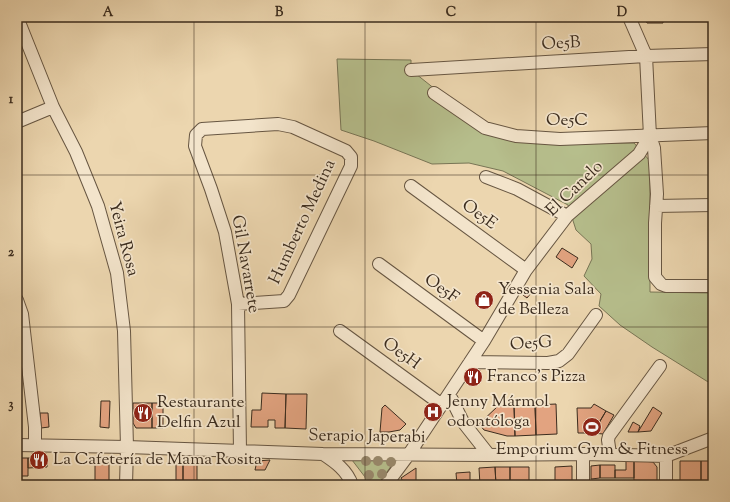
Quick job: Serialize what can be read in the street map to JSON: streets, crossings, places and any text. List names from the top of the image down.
{
  "streets": {
    "street": [
      "Oe5B",
      "Oe5C",
      "El Canelo",
      "Oe5E",
      "Humberto Medina",
      "Yeira Rosa",
      "Gil Navarrete",
      "Oe5F",
      "Oe5G",
      "Oe5H",
      "Serapio Japerabi"
    ]
  },
  "crossings": [
    ["Oe5C", "El Canelo"],
    ["El Canelo", "Oe5E"],
    ["El Canelo", "Oe5F"],
    ["El Canelo", "Oe5G"],
    ["El Canelo", "Oe5H"],
    ["El Canelo", "Serapio Japerabi"],
    ["Humberto Medina", "Gil Navarrete"],
    ["Yeira Rosa", "Serapio Japerabi"],
    ["Gil Navarrete", "Serapio Japerabi"]
  ],
  "places": {
    "shop": ["Yessenia Sala de Belleza"],
    "restaurant": ["Franco's Pizza", "Restaurante Delfin Azul", "La Cafetería de Mama Rosita"],
    "hospital": ["Jenny Mármol odontóloga"],
    "sports": ["Emporium Gym & Fitness"]
  },
  "grid": {
    "columns": [
      "A",
      "B",
      "C",
      "D"
    ],
    "rows": ["1", "2", "3"]
  }
}
